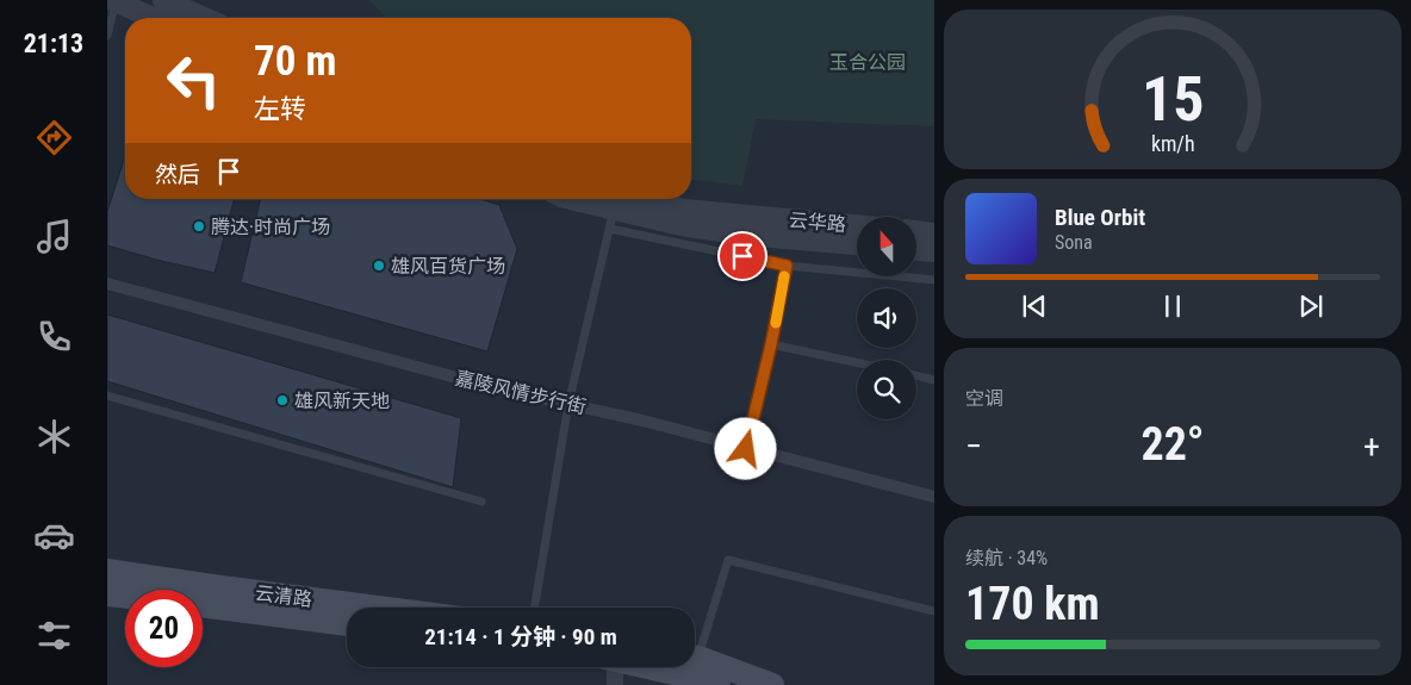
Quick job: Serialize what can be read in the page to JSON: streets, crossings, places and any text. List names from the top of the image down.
{
  "streets": {
    "main road": ["云清路"],
    "street": ["云华路", "嘉陵风情步行街"]
  },
  "parks": ["玉合公园"],
  "places": ["腾达·时尚广场", "雄风百货广场", "雄风新天地"],
  "north": "top",
  "page": {
    "tabs": "21:13",
    "turn": ["70 m", "左转"],
    "then": "然后",
    "song": ["Blue Orbit", "Sona"],
    "tile": [
      "空调",
      ["续航 · 34%", "170 km"]
    ],
    "heat": ["−", "22°", "+"],
    "limit": "20",
    "trip": "21:14 · 1 分钟 · 90 m",
    "gauge": ["15", "km/h"]
  }
}
